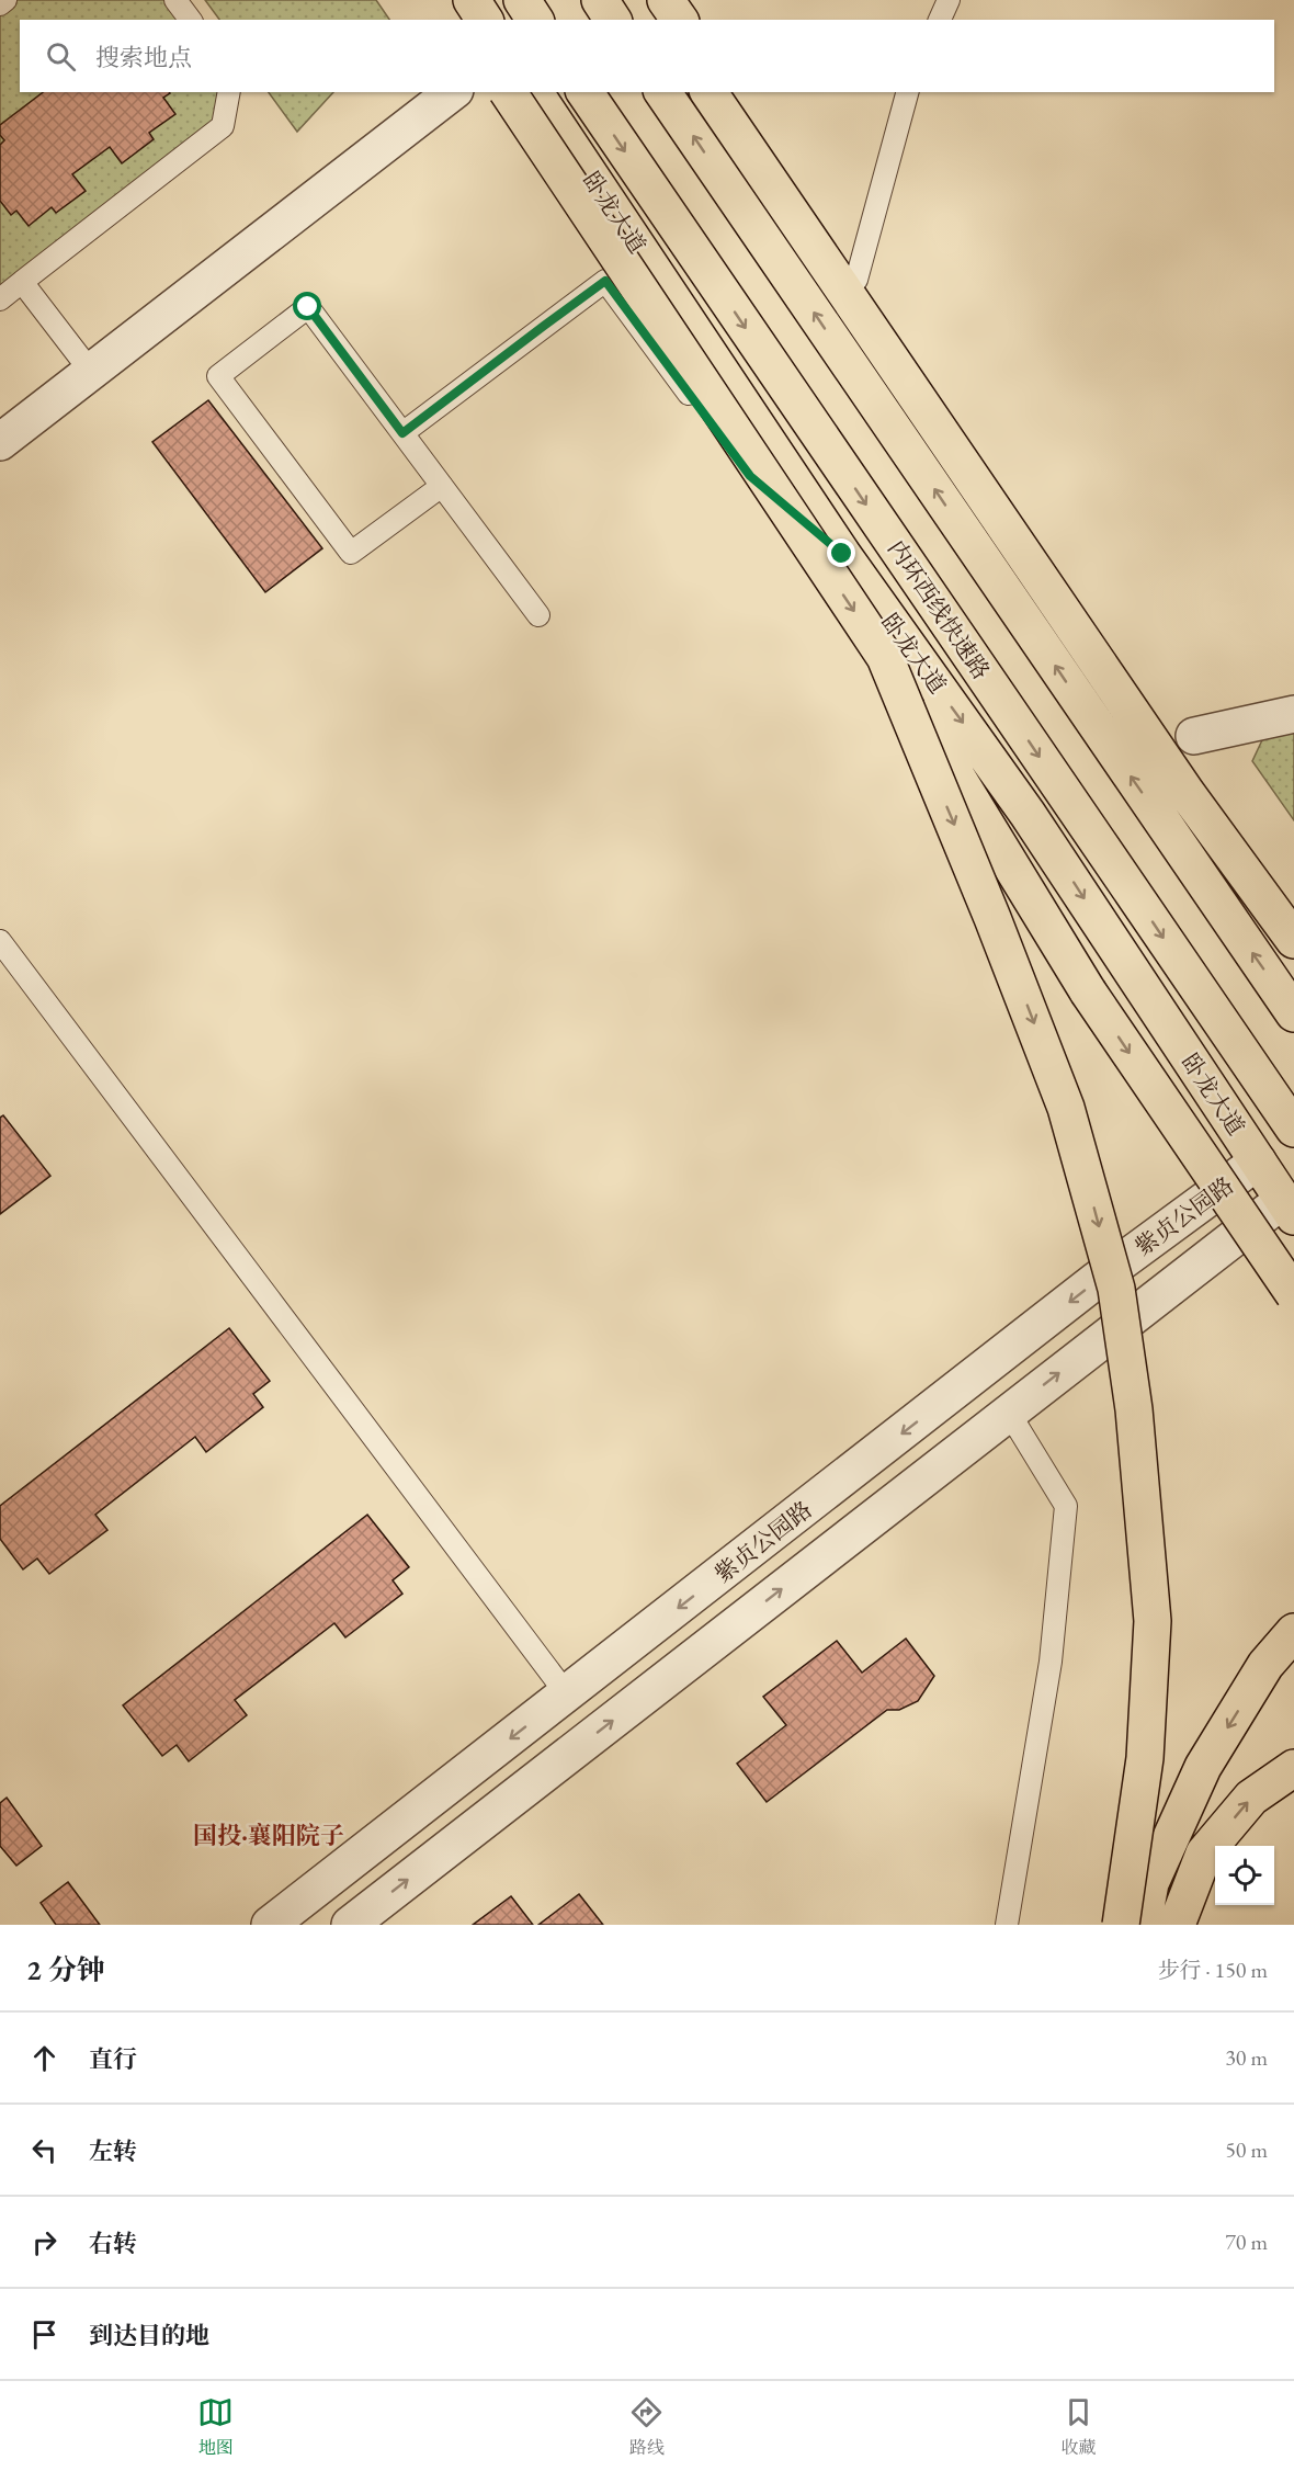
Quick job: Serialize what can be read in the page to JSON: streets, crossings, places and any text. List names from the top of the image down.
{
  "streets": {
    "highway": ["卧龙大道", "内环西线快速路"],
    "street": ["紫贞公园路"]
  },
  "crossings": [
    ["卧龙大道", "紫贞公园路"]
  ],
  "districts": ["国投·襄阳院子"],
  "page": {
    "search": "搜索地点",
    "heading": ["2 分钟", "步行 · 150 m"],
    "list": [
      ["直行", "30 m"],
      ["左转", "50 m"],
      ["右转", "70 m"],
      "到达目的地"
    ],
    "nav": ["地图", "路线", "收藏"]
  }
}
